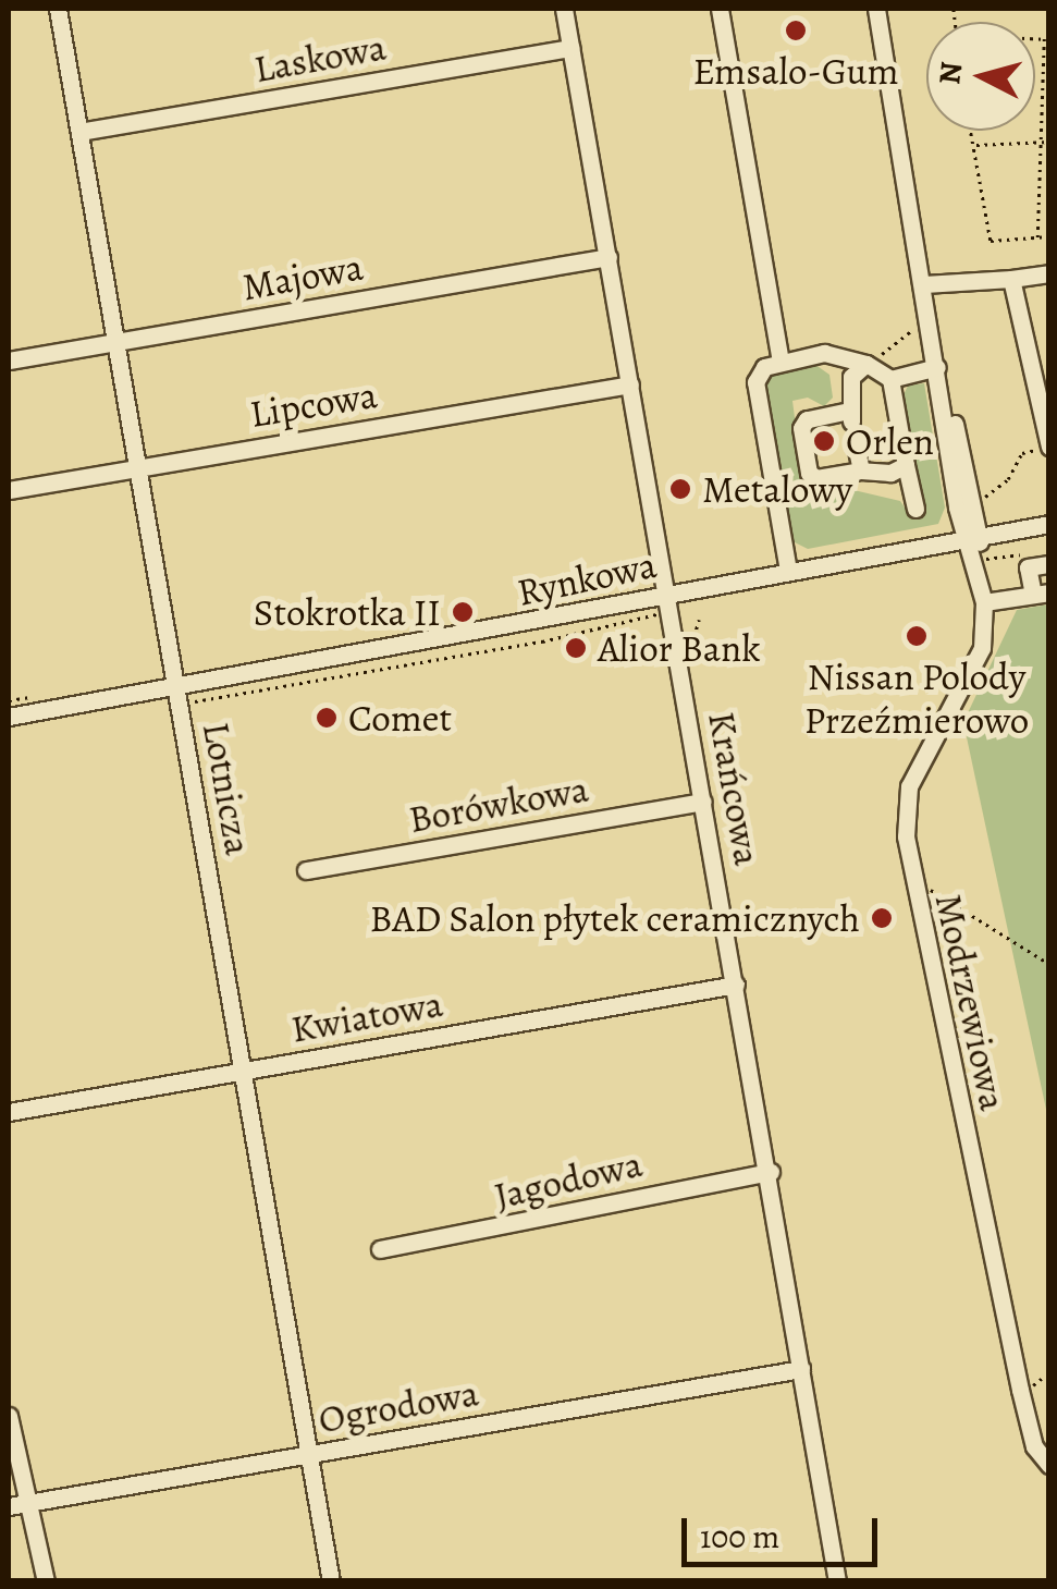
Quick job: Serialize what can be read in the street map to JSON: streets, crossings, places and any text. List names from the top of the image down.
{
  "streets": {
    "street": [
      "Laskowa",
      "Majowa",
      "Lipcowa",
      "Rynkowa",
      "Lotnicza",
      "Krańcowa",
      "Borówkowa",
      "Modrzewiowa",
      "Kwiatowa",
      "Jagodowa",
      "Ogrodowa"
    ]
  },
  "crossings": [
    ["Laskowa", "Lotnicza"],
    ["Laskowa", "Krańcowa"],
    ["Majowa", "Lotnicza"],
    ["Majowa", "Krańcowa"],
    ["Lipcowa", "Lotnicza"],
    ["Lipcowa", "Krańcowa"],
    ["Rynkowa", "Lotnicza"],
    ["Rynkowa", "Krańcowa"],
    ["Rynkowa", "Modrzewiowa"],
    ["Lotnicza", "Kwiatowa"],
    ["Lotnicza", "Ogrodowa"],
    ["Krańcowa", "Borówkowa"],
    ["Krańcowa", "Kwiatowa"],
    ["Krańcowa", "Jagodowa"],
    ["Krańcowa", "Ogrodowa"]
  ],
  "places": [
    "Emsalo-Gum",
    "Orlen",
    "Metalowy",
    "Stokrotka II",
    "Nissan Polody Przeźmierowo",
    "Alior Bank",
    "Comet",
    "BAD Salon płytek ceramicznych"
  ],
  "scale_bar": "100 m",
  "north": "left"
}
